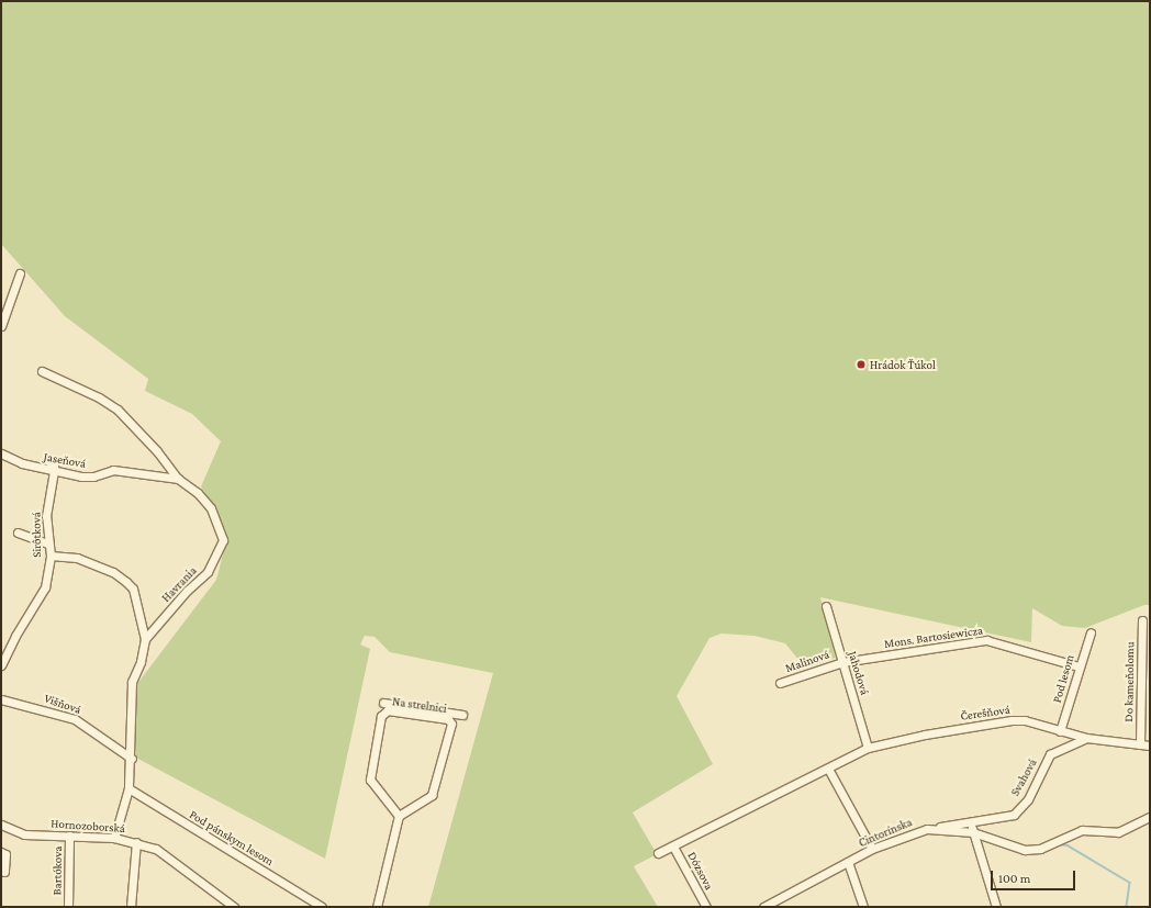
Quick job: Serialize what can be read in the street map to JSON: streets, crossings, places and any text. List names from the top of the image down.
{
  "streets": {
    "street": [
      "Jaseňová",
      "Sirôtková",
      "Havrania",
      "Mons. Bartosiewicza",
      "Malinová",
      "Jahodová",
      "Pod lesom",
      "Do kameňolomu",
      "Višňová",
      "Na strelnici",
      "Čerešňová",
      "Svahová",
      "Hornozoborská",
      "Cintorínska",
      "Pod pánskym lesom",
      "Bartókova",
      "Dózsova"
    ]
  },
  "crossings": [
    ["Jaseňová", "Sirôtková"],
    ["Jaseňová", "Havrania"],
    ["Mons. Bartosiewicza", "Malinová"],
    ["Mons. Bartosiewicza", "Jahodová"],
    ["Mons. Bartosiewicza", "Pod lesom"],
    ["Malinová", "Jahodová"],
    ["Jahodová", "Čerešňová"],
    ["Pod lesom", "Čerešňová"],
    ["Do kameňolomu", "Čerešňová"],
    ["Čerešňová", "Svahová"],
    ["Čerešňová", "Dózsova"],
    ["Svahová", "Cintorínska"],
    ["Hornozoborská", "Bartókova"]
  ],
  "places": ["Hrádok Ťúkol"],
  "scale_bar": "100 m"
}
